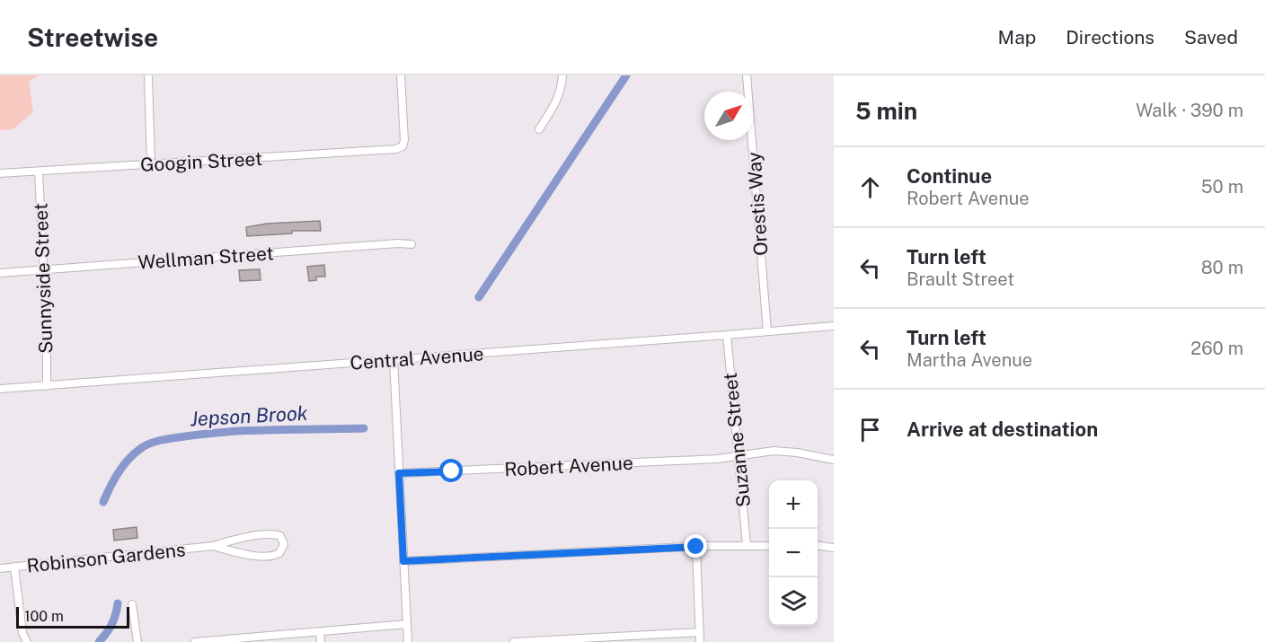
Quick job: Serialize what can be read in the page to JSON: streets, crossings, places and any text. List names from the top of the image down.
{
  "streets": {
    "street": [
      "Googin Street",
      "Orestis Way",
      "Wellman Street",
      "Sunnyside Street",
      "Central Avenue",
      "Suzanne Street",
      "Robert Avenue",
      "Robinson Gardens"
    ]
  },
  "crossings": [
    ["Googin Street", "Sunnyside Street"],
    ["Orestis Way", "Central Avenue"],
    ["Wellman Street", "Sunnyside Street"],
    ["Sunnyside Street", "Central Avenue"],
    ["Central Avenue", "Suzanne Street"],
    ["Suzanne Street", "Robert Avenue"]
  ],
  "water": ["Jepson Brook"],
  "scale_bar": "100 m",
  "north": "top right",
  "page": {
    "header": "Streetwise",
    "nav": ["Map", "Directions", "Saved"],
    "heading": ["5 min", "Walk · 390 m"],
    "list": [
      ["Continue", "Robert Avenue", "50 m"],
      ["Turn left", "Brault Street", "80 m"],
      ["Turn left", "Martha Avenue", "260 m"],
      "Arrive at destination"
    ],
    "map_buttons": ["+", "−"],
    "scale": "100 m"
  }
}
